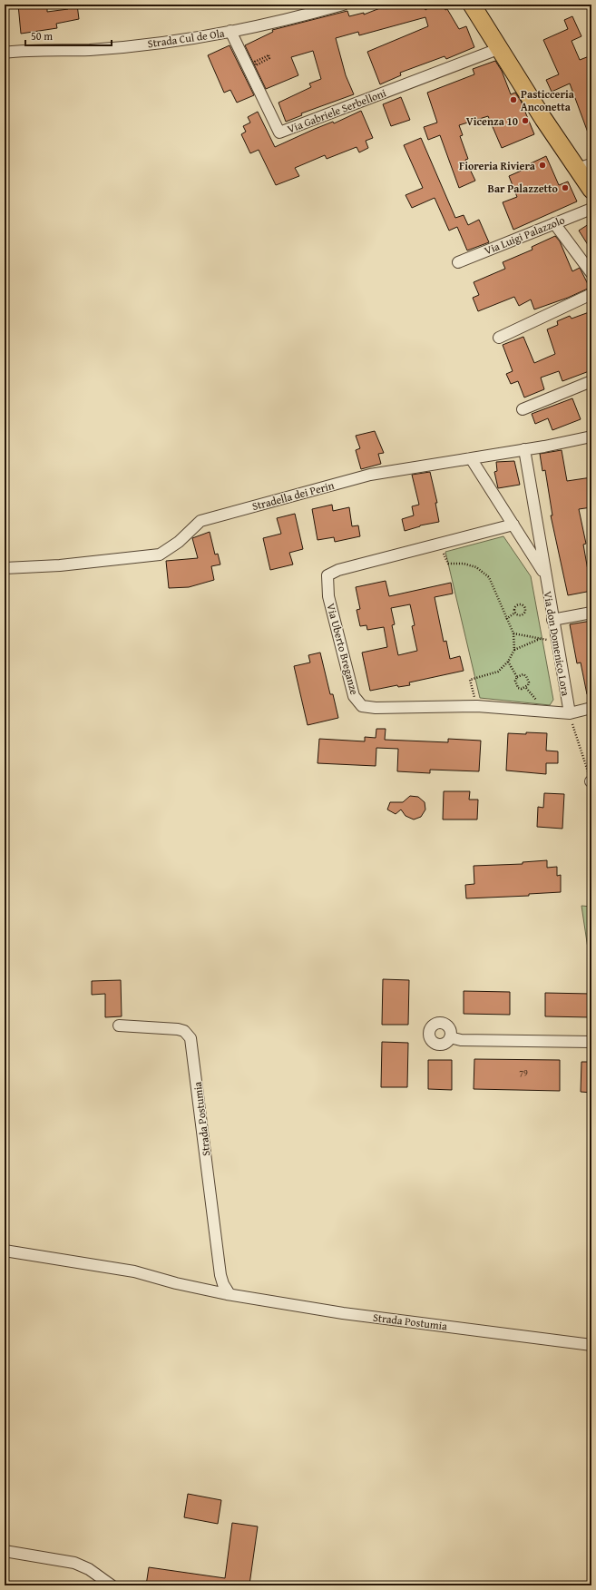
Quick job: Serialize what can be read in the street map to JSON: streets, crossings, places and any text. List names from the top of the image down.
{
  "streets": {
    "street": [
      "Strada Cul de Ola",
      "Via Gabriele Serbelloni",
      "Via Luigi Palazzolo",
      "Stradella dei Perin",
      "Via don Domenico Lora",
      "Via Uberto Breganze",
      "Strada Postumia"
    ]
  },
  "crossings": [
    ["Strada Cul de Ola", "Via Gabriele Serbelloni"],
    ["Stradella dei Perin", "Via don Domenico Lora"],
    ["Via don Domenico Lora", "Via Uberto Breganze"]
  ],
  "places": [
    "Pasticceria Anconetta",
    "Vicenza 10",
    "Fioreria Riviera",
    "Bar Palazzetto"
  ],
  "house_numbers": ["79"],
  "scale_bar": "50 m"
}
